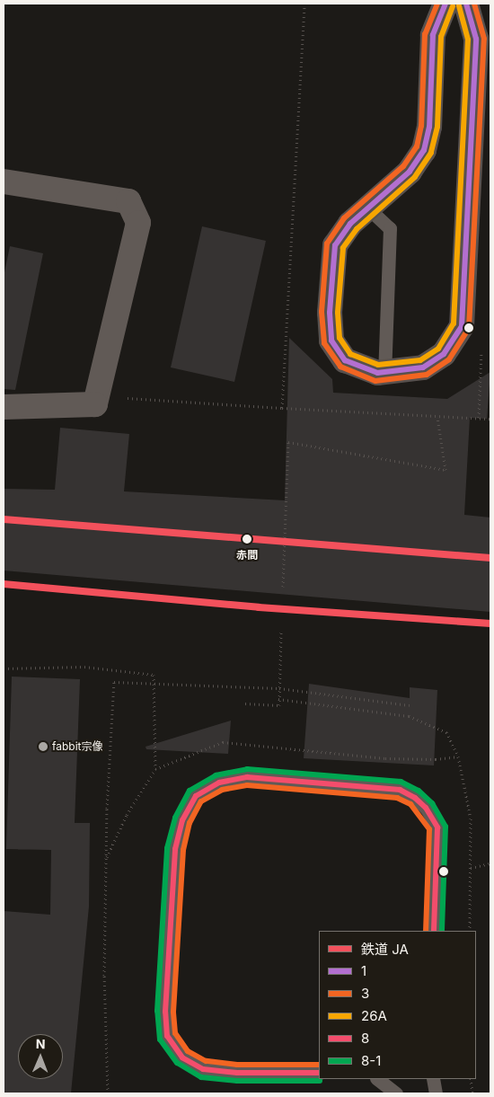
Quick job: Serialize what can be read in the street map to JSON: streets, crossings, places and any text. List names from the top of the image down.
{
  "places": ["赤間", "fabbit宗像"],
  "lines": [
    "transit line 1",
    "transit line 3",
    "transit line 26A",
    "rail line JA",
    "transit line 8-1",
    "transit line 8"
  ],
  "legend": [
    "鉄道 JA",
    "1",
    "3",
    "26A",
    "8",
    "8-1"
  ],
  "north": "top"
}
